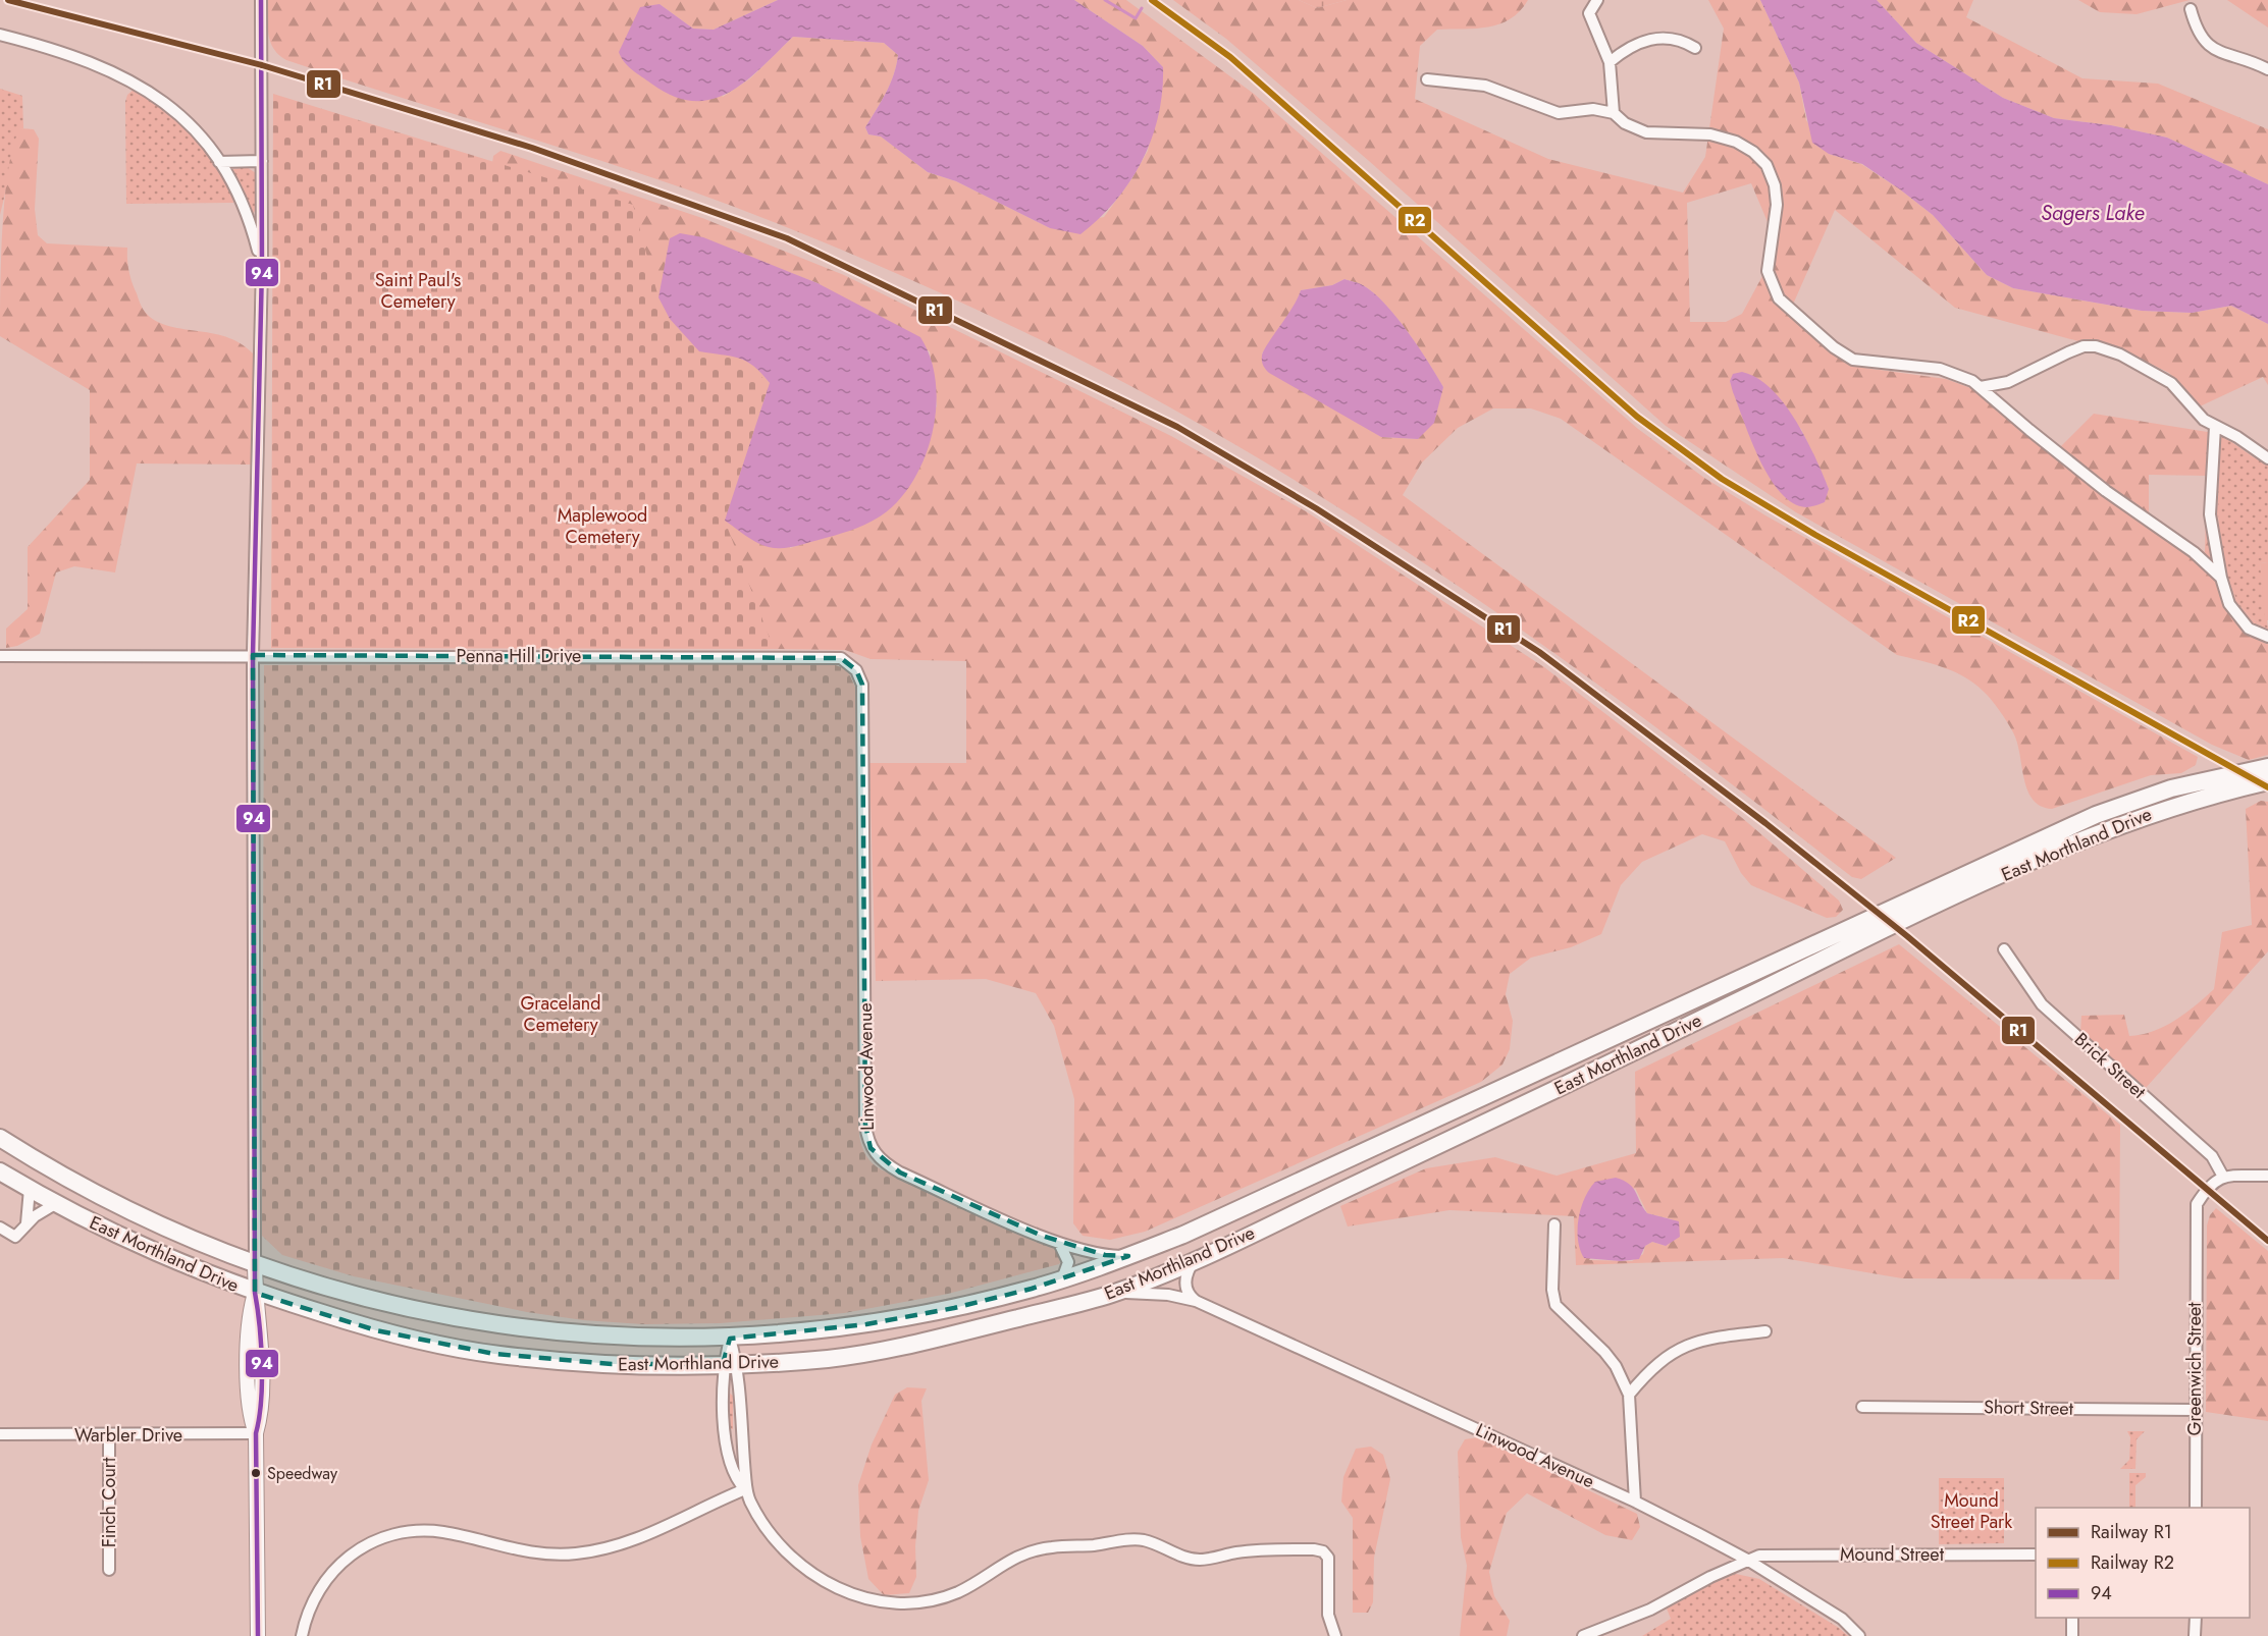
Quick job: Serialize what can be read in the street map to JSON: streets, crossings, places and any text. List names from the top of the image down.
{
  "streets": {
    "highway": ["East Morthland Drive"],
    "street": [
      "Penna Hill Drive",
      "Brick Street",
      "Linwood Avenue",
      "Greenwich Street",
      "Short Street",
      "Warbler Drive",
      "Finch Court",
      "Mound Street"
    ]
  },
  "crossings": [
    ["Penna Hill Drive", "Linwood Avenue"],
    ["East Morthland Drive", "Linwood Avenue"],
    ["Brick Street", "Greenwich Street"],
    ["Linwood Avenue", "Mound Street"],
    ["Greenwich Street", "Short Street"],
    ["Warbler Drive", "Finch Court"]
  ],
  "water": ["Sagers Lake"],
  "parks": [
    "Saint Paul's Cemetery",
    "Maplewood Cemetery",
    "Graceland Cemetery",
    "Mound Street Park"
  ],
  "places": ["Speedway"],
  "lines": ["rail line R1", "rail line R2", "transit line 94"],
  "legend": ["Railway R1", "Railway R2", "94"]
}
